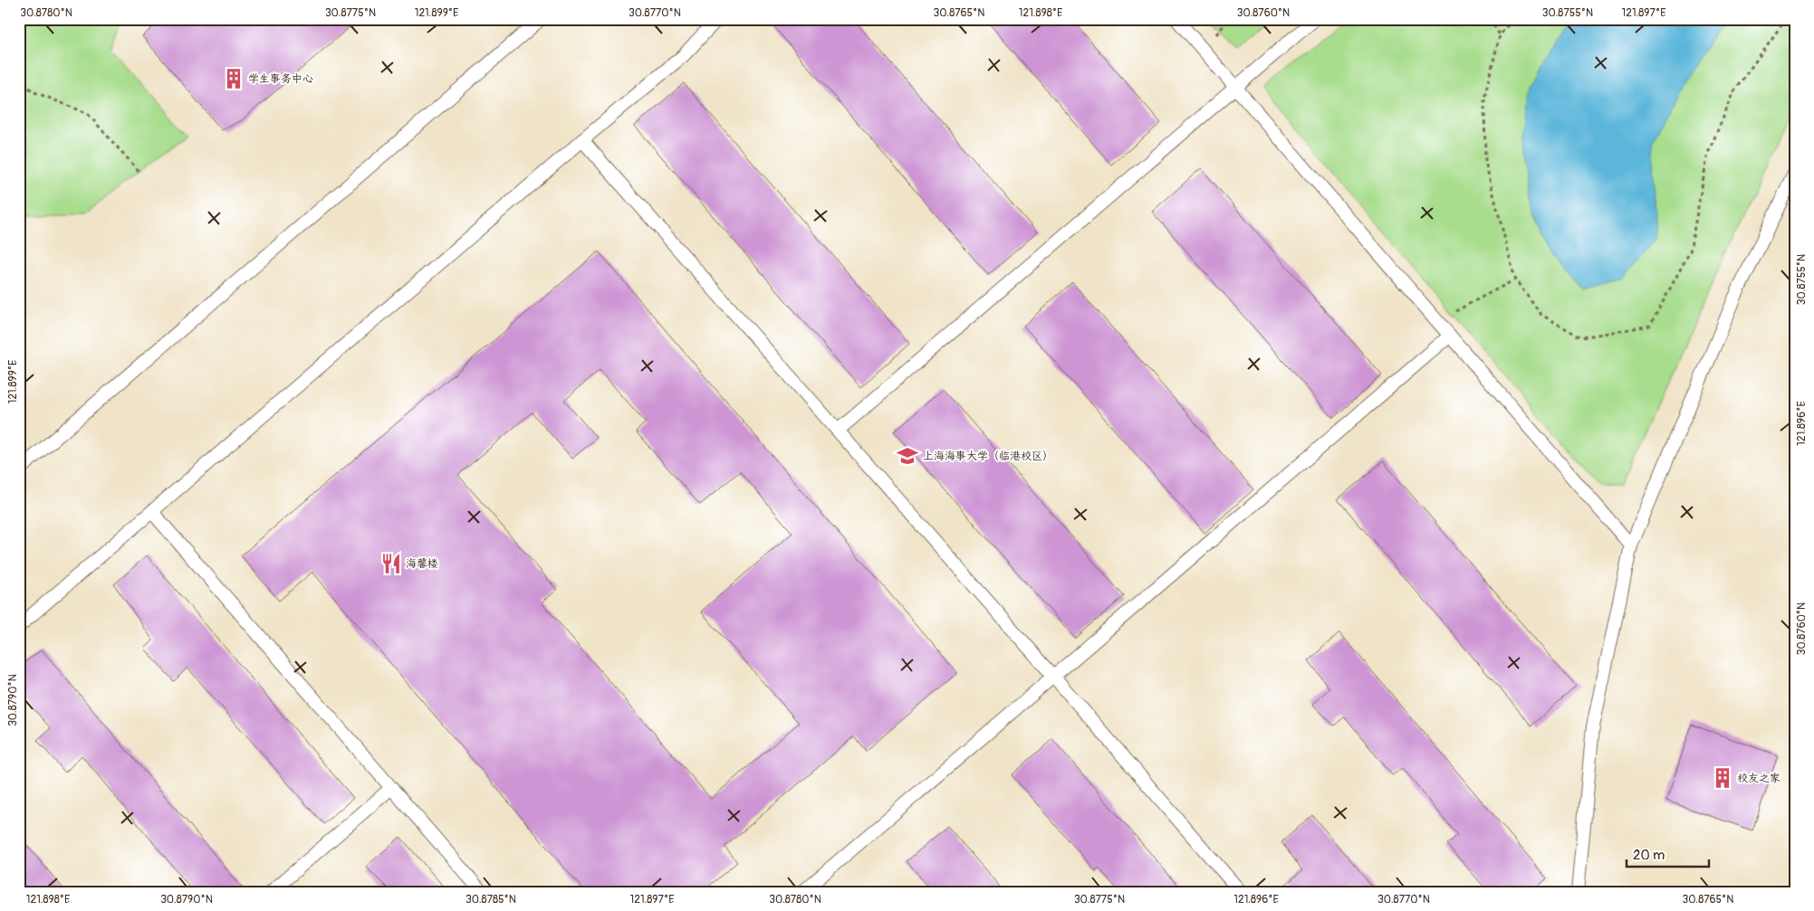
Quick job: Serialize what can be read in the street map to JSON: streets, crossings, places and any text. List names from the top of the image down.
{
  "places": {
    "building": ["学生事务中心", "校友之家"],
    "school or university": ["上海海事大学（临港校区）"],
    "restaurant": ["海馨楼"]
  },
  "scale_bar": "20 m",
  "coordinates": [
    "30.8780°N",
    "30.8775°N",
    "121.899°E",
    "30.8770°N",
    "30.8765°N",
    "121.898°E",
    "30.8760°N",
    "30.8755°N",
    "121.897°E",
    "121.896°E",
    "30.8790°N",
    "30.8785°N"
  ]
}
